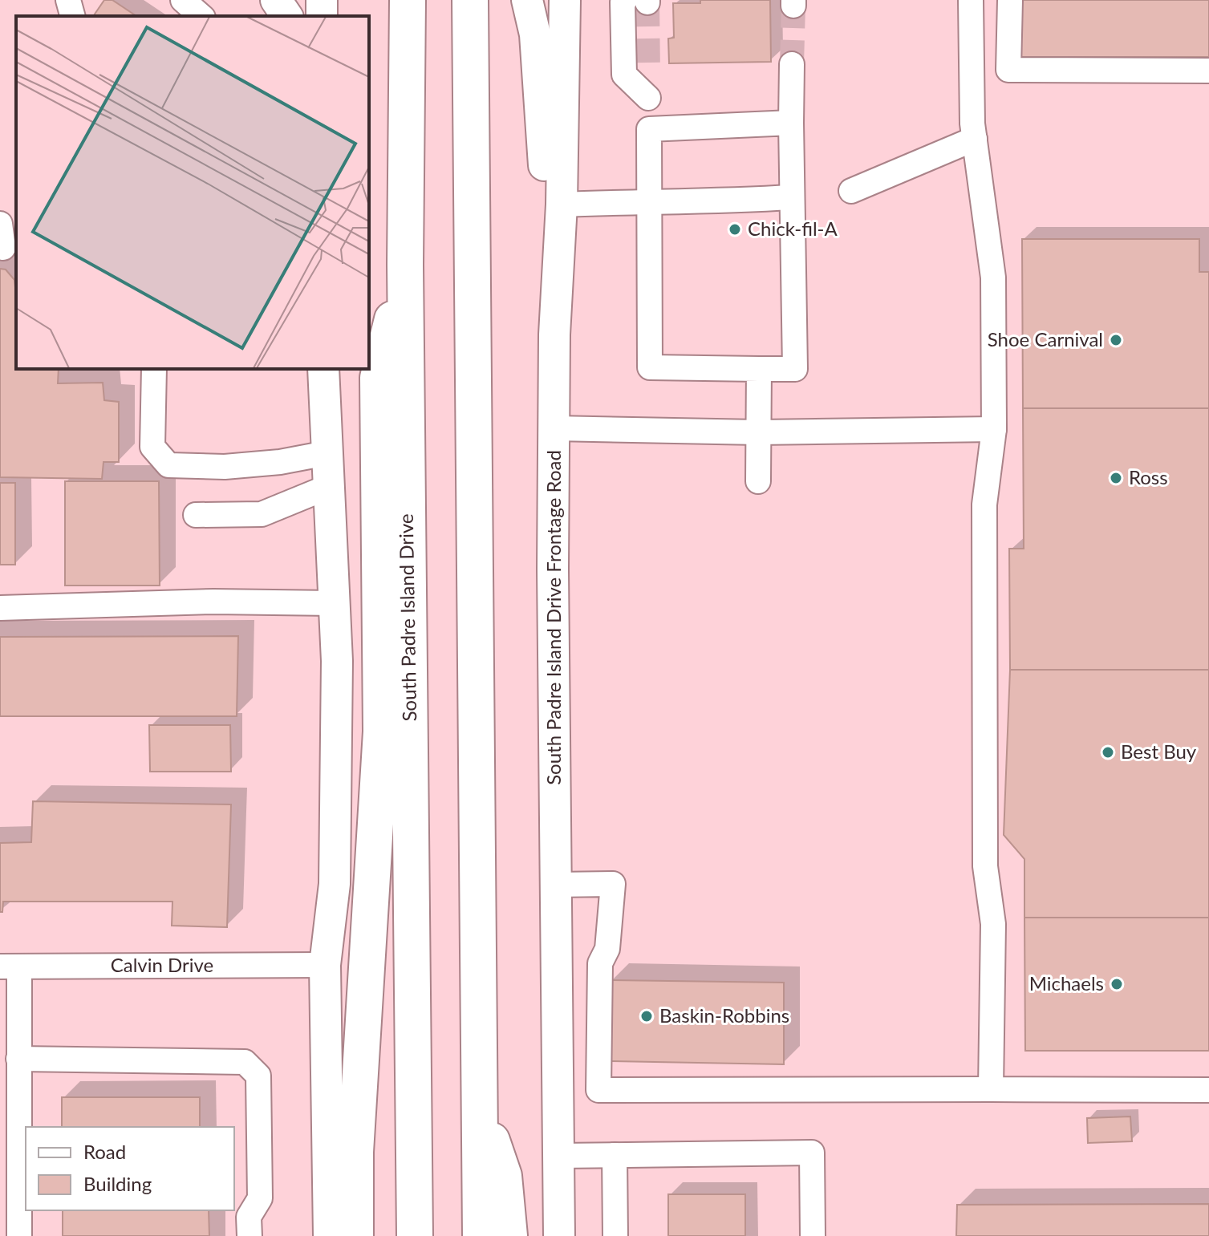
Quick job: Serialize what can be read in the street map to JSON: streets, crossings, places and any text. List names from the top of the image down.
{
  "streets": {
    "highway": ["South Padre Island Drive"],
    "main road": ["South Padre Island Drive Frontage Road"],
    "street": ["Calvin Drive"]
  },
  "places": [
    "Chick-fil-A",
    "Shoe Carnival",
    "Ross",
    "Best Buy",
    "Michaels",
    "Baskin-Robbins"
  ],
  "legend": ["Road", "Building"]
}
